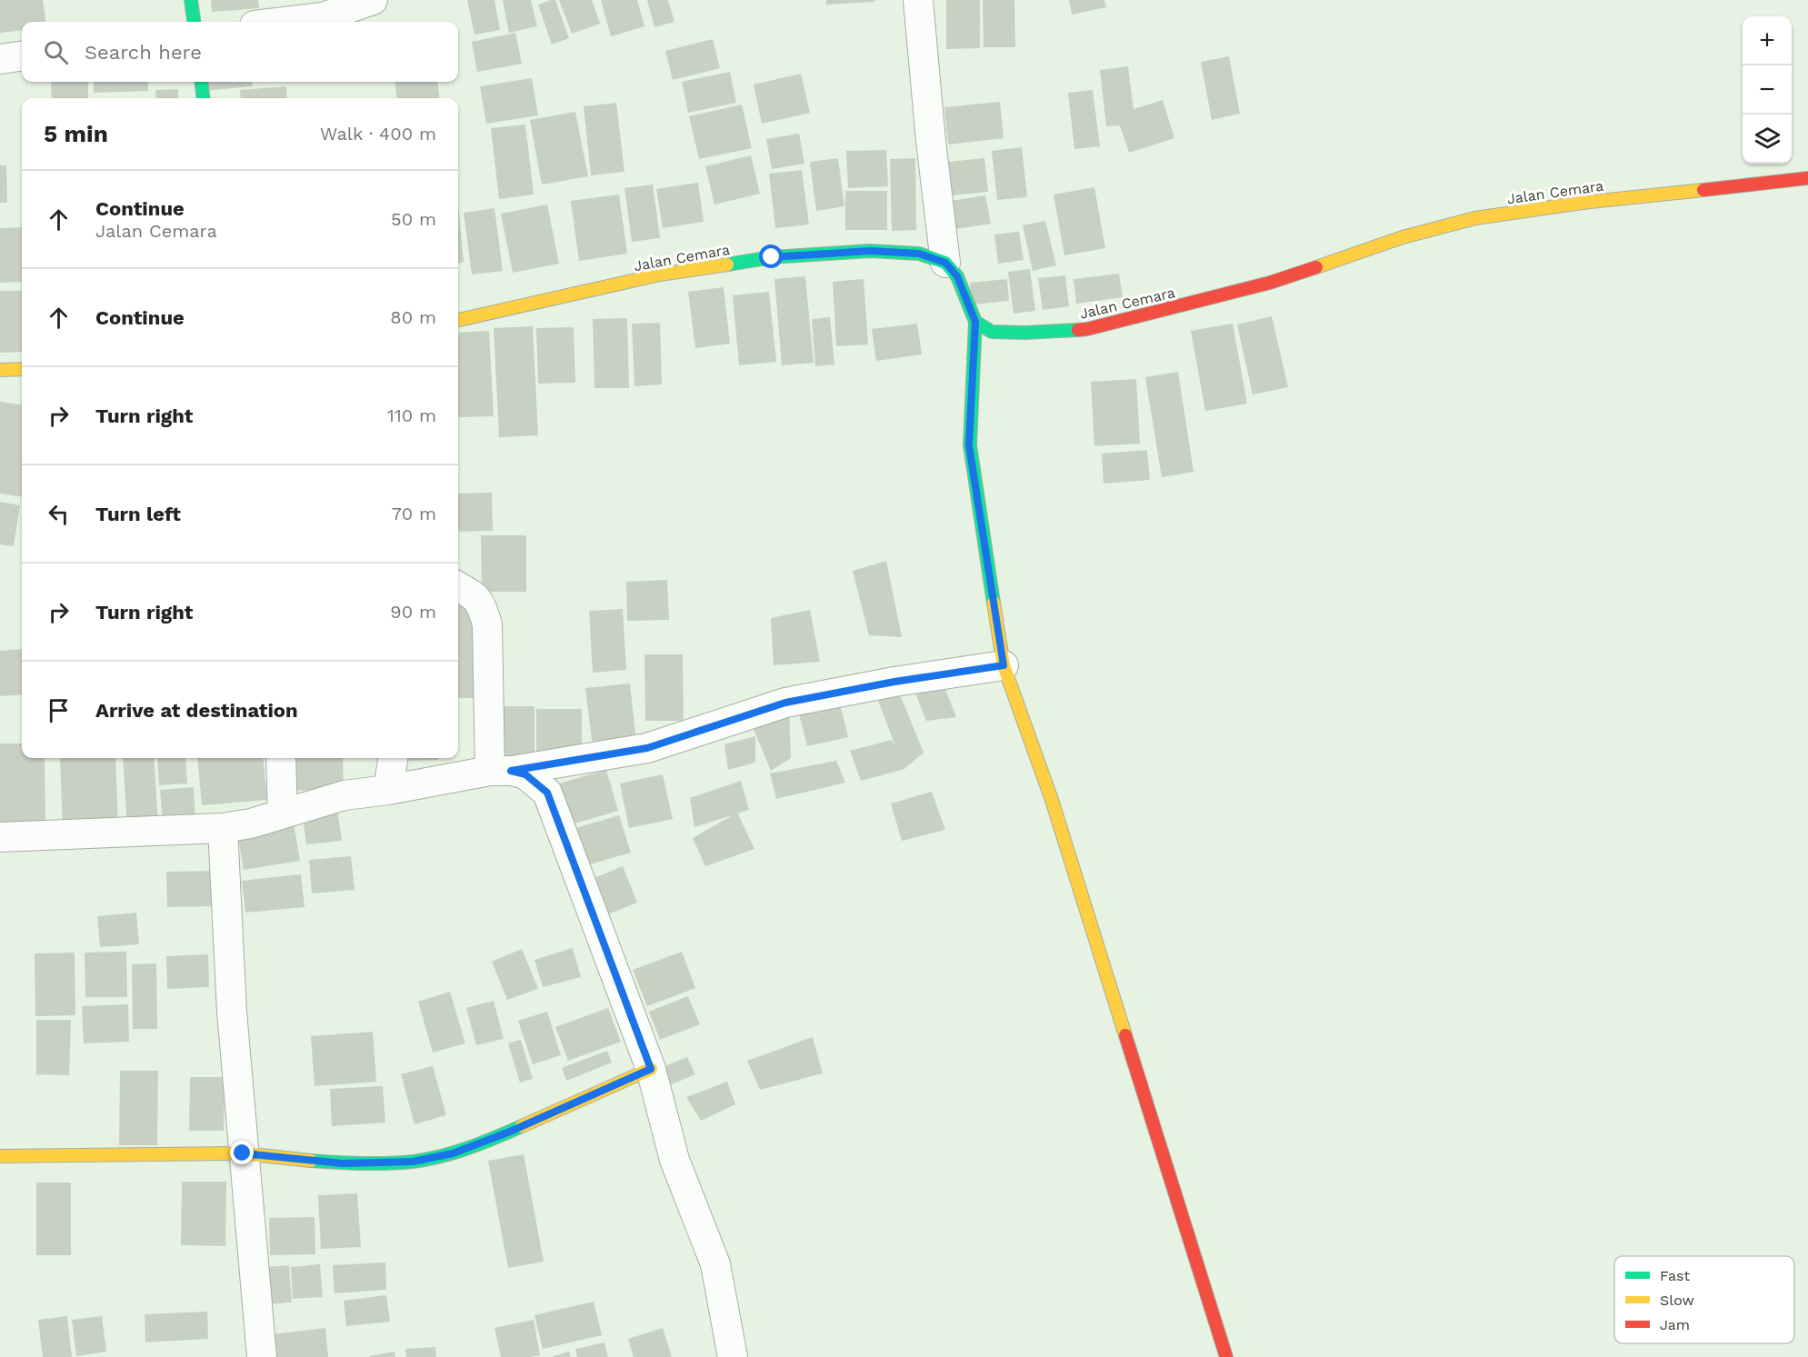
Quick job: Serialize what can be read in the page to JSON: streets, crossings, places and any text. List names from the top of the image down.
{
  "streets": {
    "street": ["Jalan Cemara"]
  },
  "legend": ["Fast", "Slow", "Jam"],
  "page": {
    "map_buttons": ["+", "−"],
    "search": "Search here",
    "heading": ["5 min", "Walk · 400 m"],
    "list": [
      ["Continue", "Jalan Cemara", "50 m"],
      ["Continue", "80 m"],
      ["Turn right", "110 m"],
      ["Turn left", "70 m"],
      ["Turn right", "90 m"],
      "Arrive at destination"
    ]
  }
}
